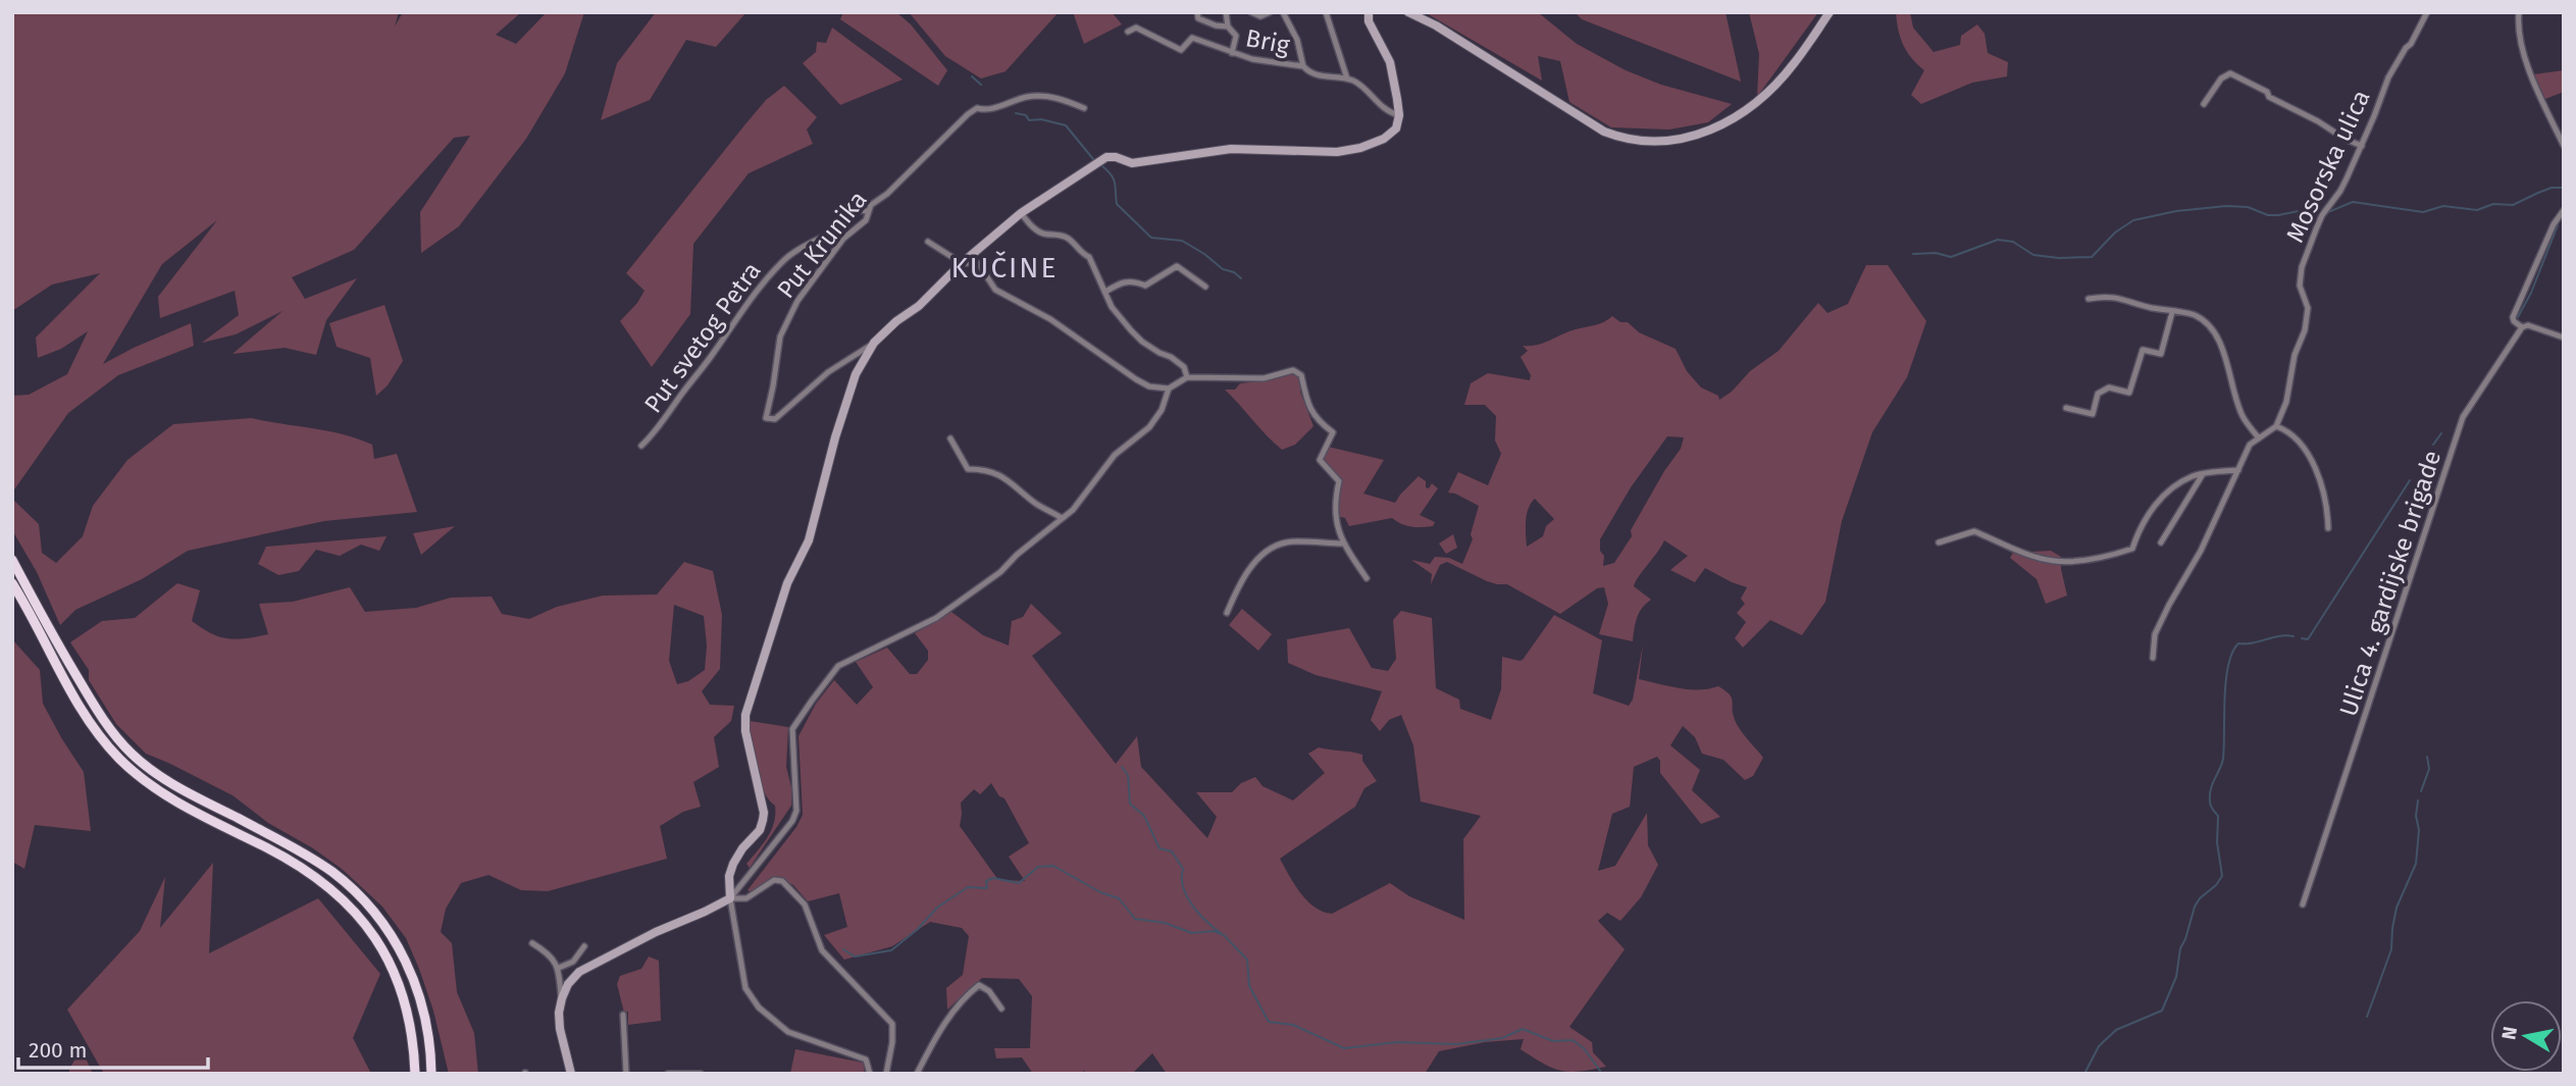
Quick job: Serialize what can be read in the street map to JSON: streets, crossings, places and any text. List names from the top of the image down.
{
  "streets": {
    "street": [
      "Brig",
      "Mosorska ulica",
      "Put Krunika",
      "Put svetog Petra",
      "Ulica 4. gardijske brigade"
    ]
  },
  "crossings": [
    ["Put Krunika", "Put svetog Petra"]
  ],
  "districts": ["KUČINE"],
  "scale_bar": "200 m",
  "north": "left"
}
